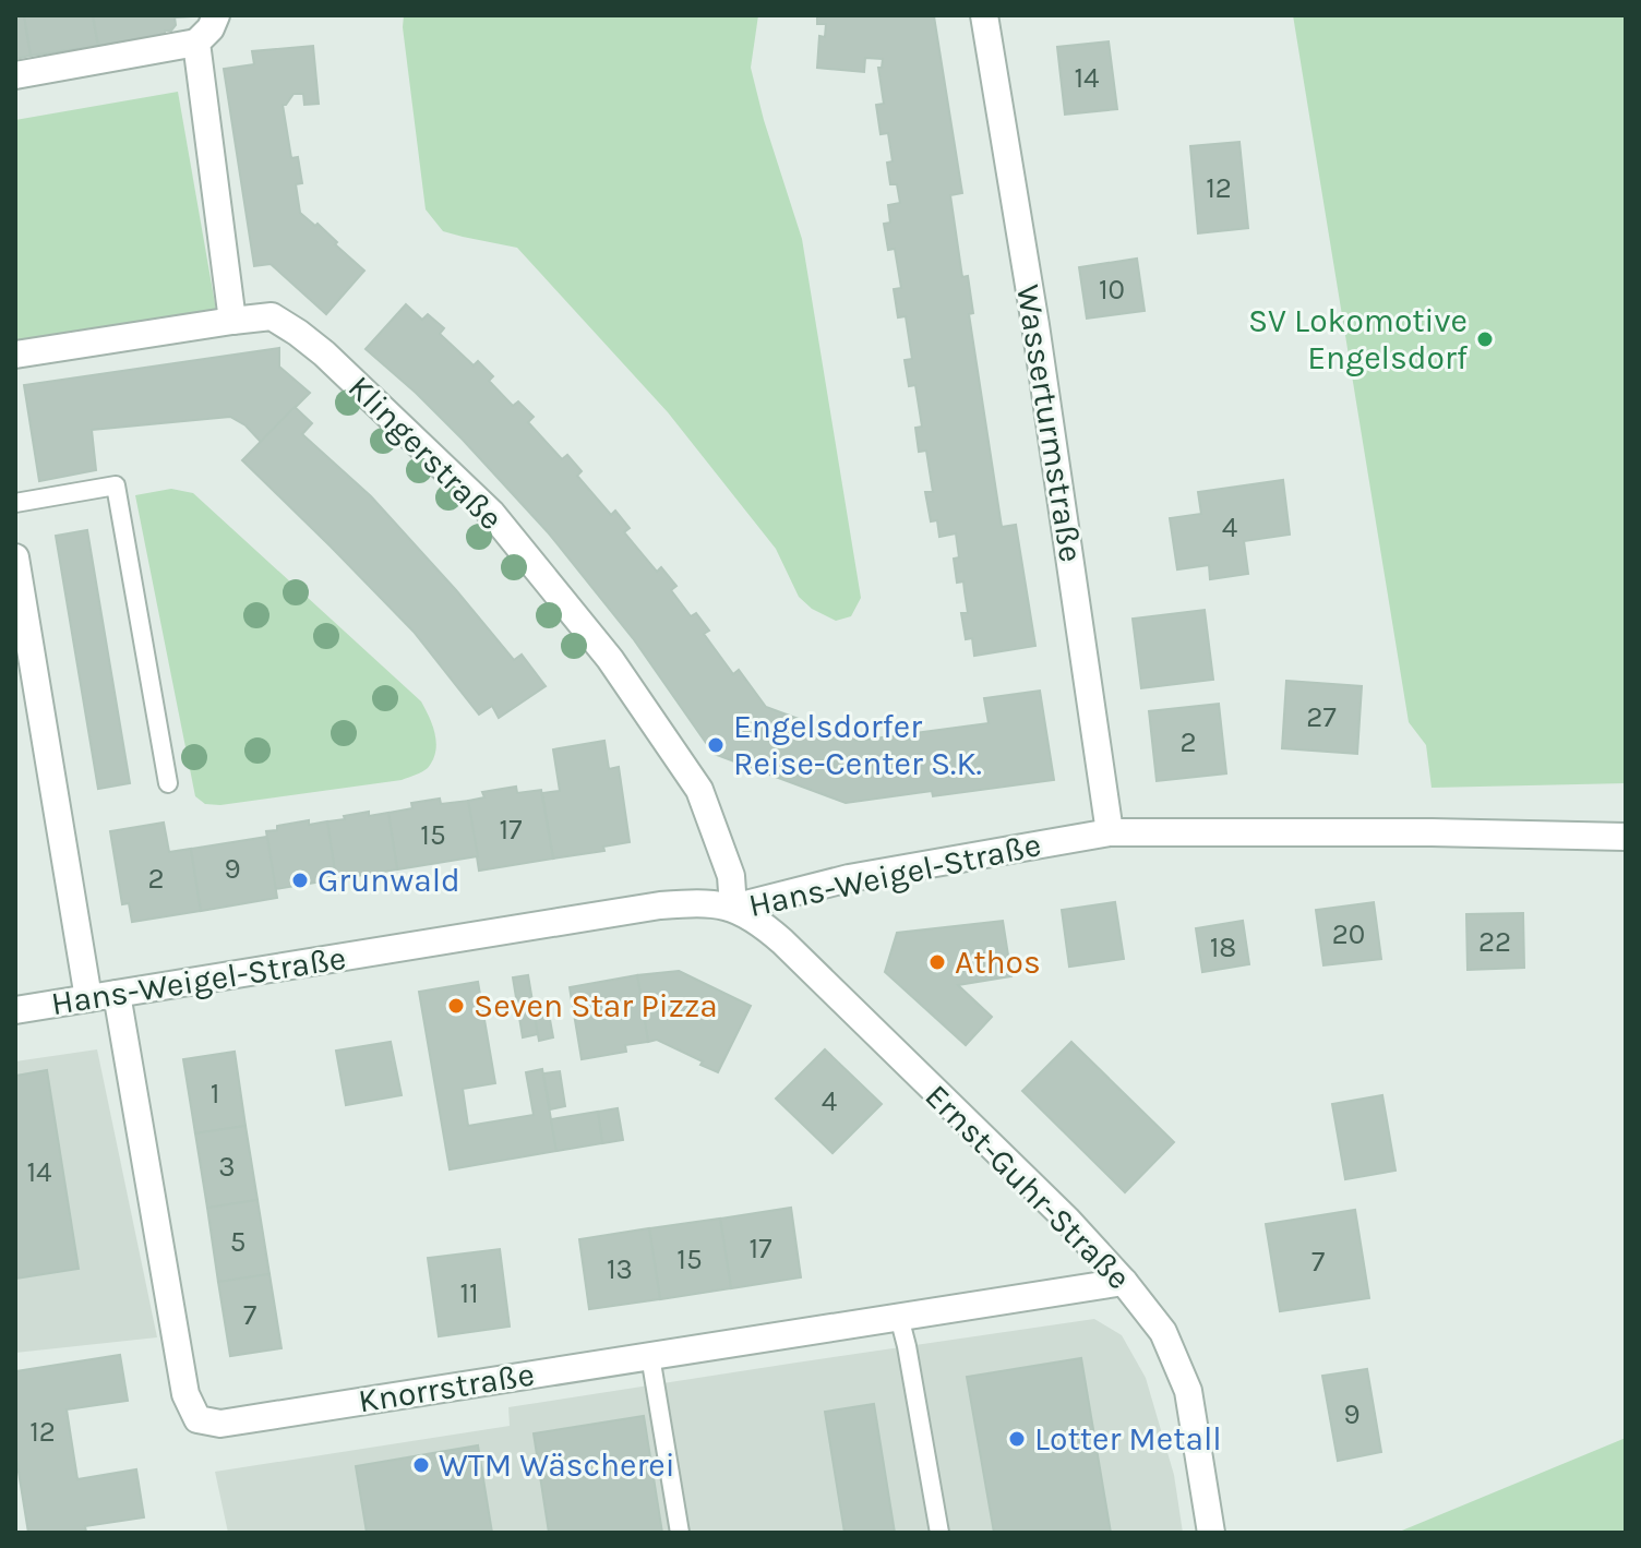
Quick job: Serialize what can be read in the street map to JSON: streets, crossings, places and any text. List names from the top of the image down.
{
  "streets": {
    "street": [
      "Wasserturmstraße",
      "Klingerstraße",
      "Hans-Weigel-Straße",
      "Ernst-Guhr-Straße",
      "Knorrstraße"
    ]
  },
  "crossings": [
    ["Wasserturmstraße", "Hans-Weigel-Straße"],
    ["Klingerstraße", "Hans-Weigel-Straße"],
    ["Klingerstraße", "Ernst-Guhr-Straße"],
    ["Hans-Weigel-Straße", "Ernst-Guhr-Straße"],
    ["Hans-Weigel-Straße", "Knorrstraße"],
    ["Ernst-Guhr-Straße", "Knorrstraße"]
  ],
  "places": [
    "SV Lokomotive Engelsdorf",
    "Engelsdorfer Reise-Center S.K.",
    "Grunwald",
    "Athos",
    "Seven Star Pizza",
    "Lotter Metall",
    "WTM Wäscherei"
  ],
  "house_numbers": [
    "14",
    "12",
    "10",
    "4",
    "27",
    "2",
    "17",
    "15",
    "9",
    "2",
    "20",
    "22",
    "18",
    "1",
    "4",
    "3",
    "14",
    "5",
    "17",
    "15",
    "7",
    "13",
    "11",
    "7",
    "9",
    "12"
  ]
}
